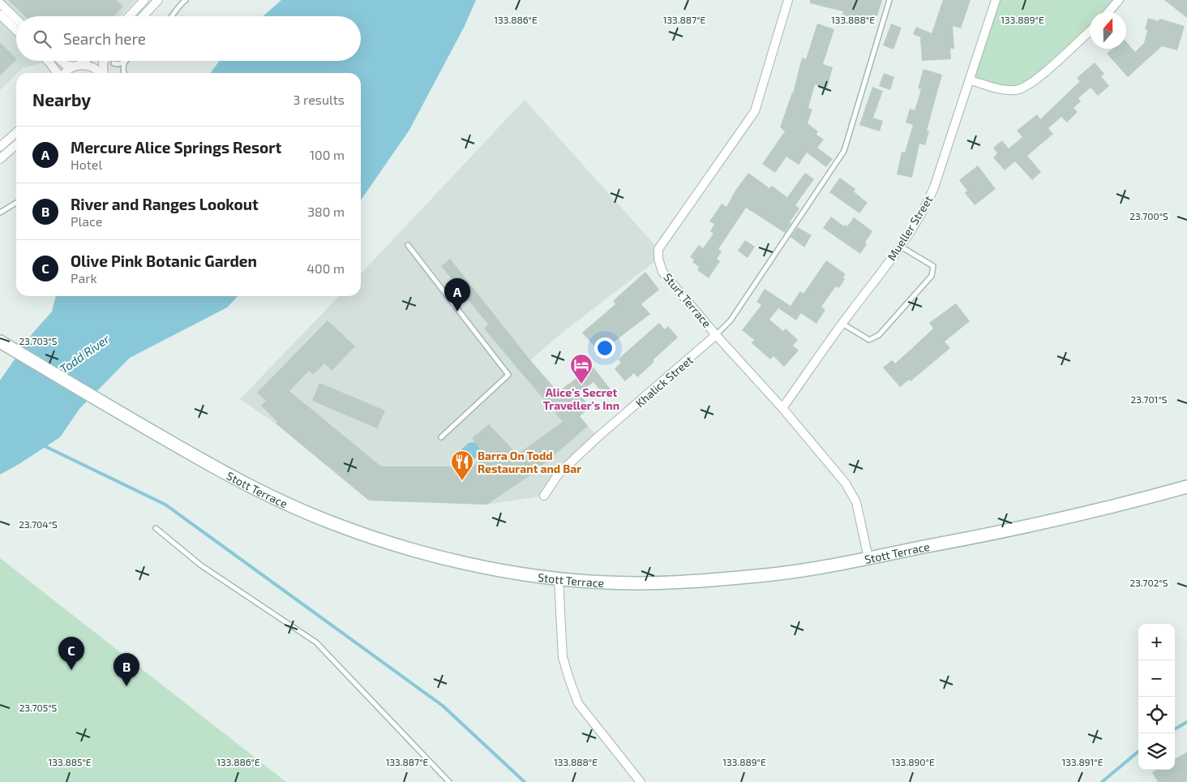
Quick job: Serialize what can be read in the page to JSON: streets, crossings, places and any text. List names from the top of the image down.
{
  "streets": {
    "main road": ["Stott Terrace"],
    "street": ["Mueller Street", "Sturt Terrace", "Khalick Street"]
  },
  "crossings": [
    ["Mueller Street", "Sturt Terrace"],
    ["Sturt Terrace", "Khalick Street"],
    ["Sturt Terrace", "Stott Terrace"]
  ],
  "water": ["Todd River"],
  "places": {
    "hotel": ["Alice's Secret Traveller's Inn"],
    "restaurant": ["Barra On Todd Restaurant and Bar"]
  },
  "north": "top",
  "page": {
    "search": "Search here",
    "heading": ["Nearby", "3 results"],
    "list": [
      {
        "mark": "A",
        "name": "Mercure Alice Springs Resort",
        "note": "Hotel",
        "value": "100 m"
      },
      {
        "mark": "B",
        "name": "River and Ranges Lookout",
        "note": "Place",
        "value": "380 m"
      },
      {
        "mark": "C",
        "name": "Olive Pink Botanic Garden",
        "note": "Park",
        "value": "400 m"
      }
    ],
    "pins": ["A", "C", "B"],
    "map_buttons": ["+", "−"]
  },
  "coordinates": [
    "133.886°E",
    "133.887°E",
    "133.888°E",
    "133.889°E",
    "23.700°S",
    "23.703°S",
    "23.701°S",
    "23.704°S",
    "23.702°S",
    "23.705°S",
    "133.885°E",
    "133.890°E",
    "133.891°E"
  ]
}
